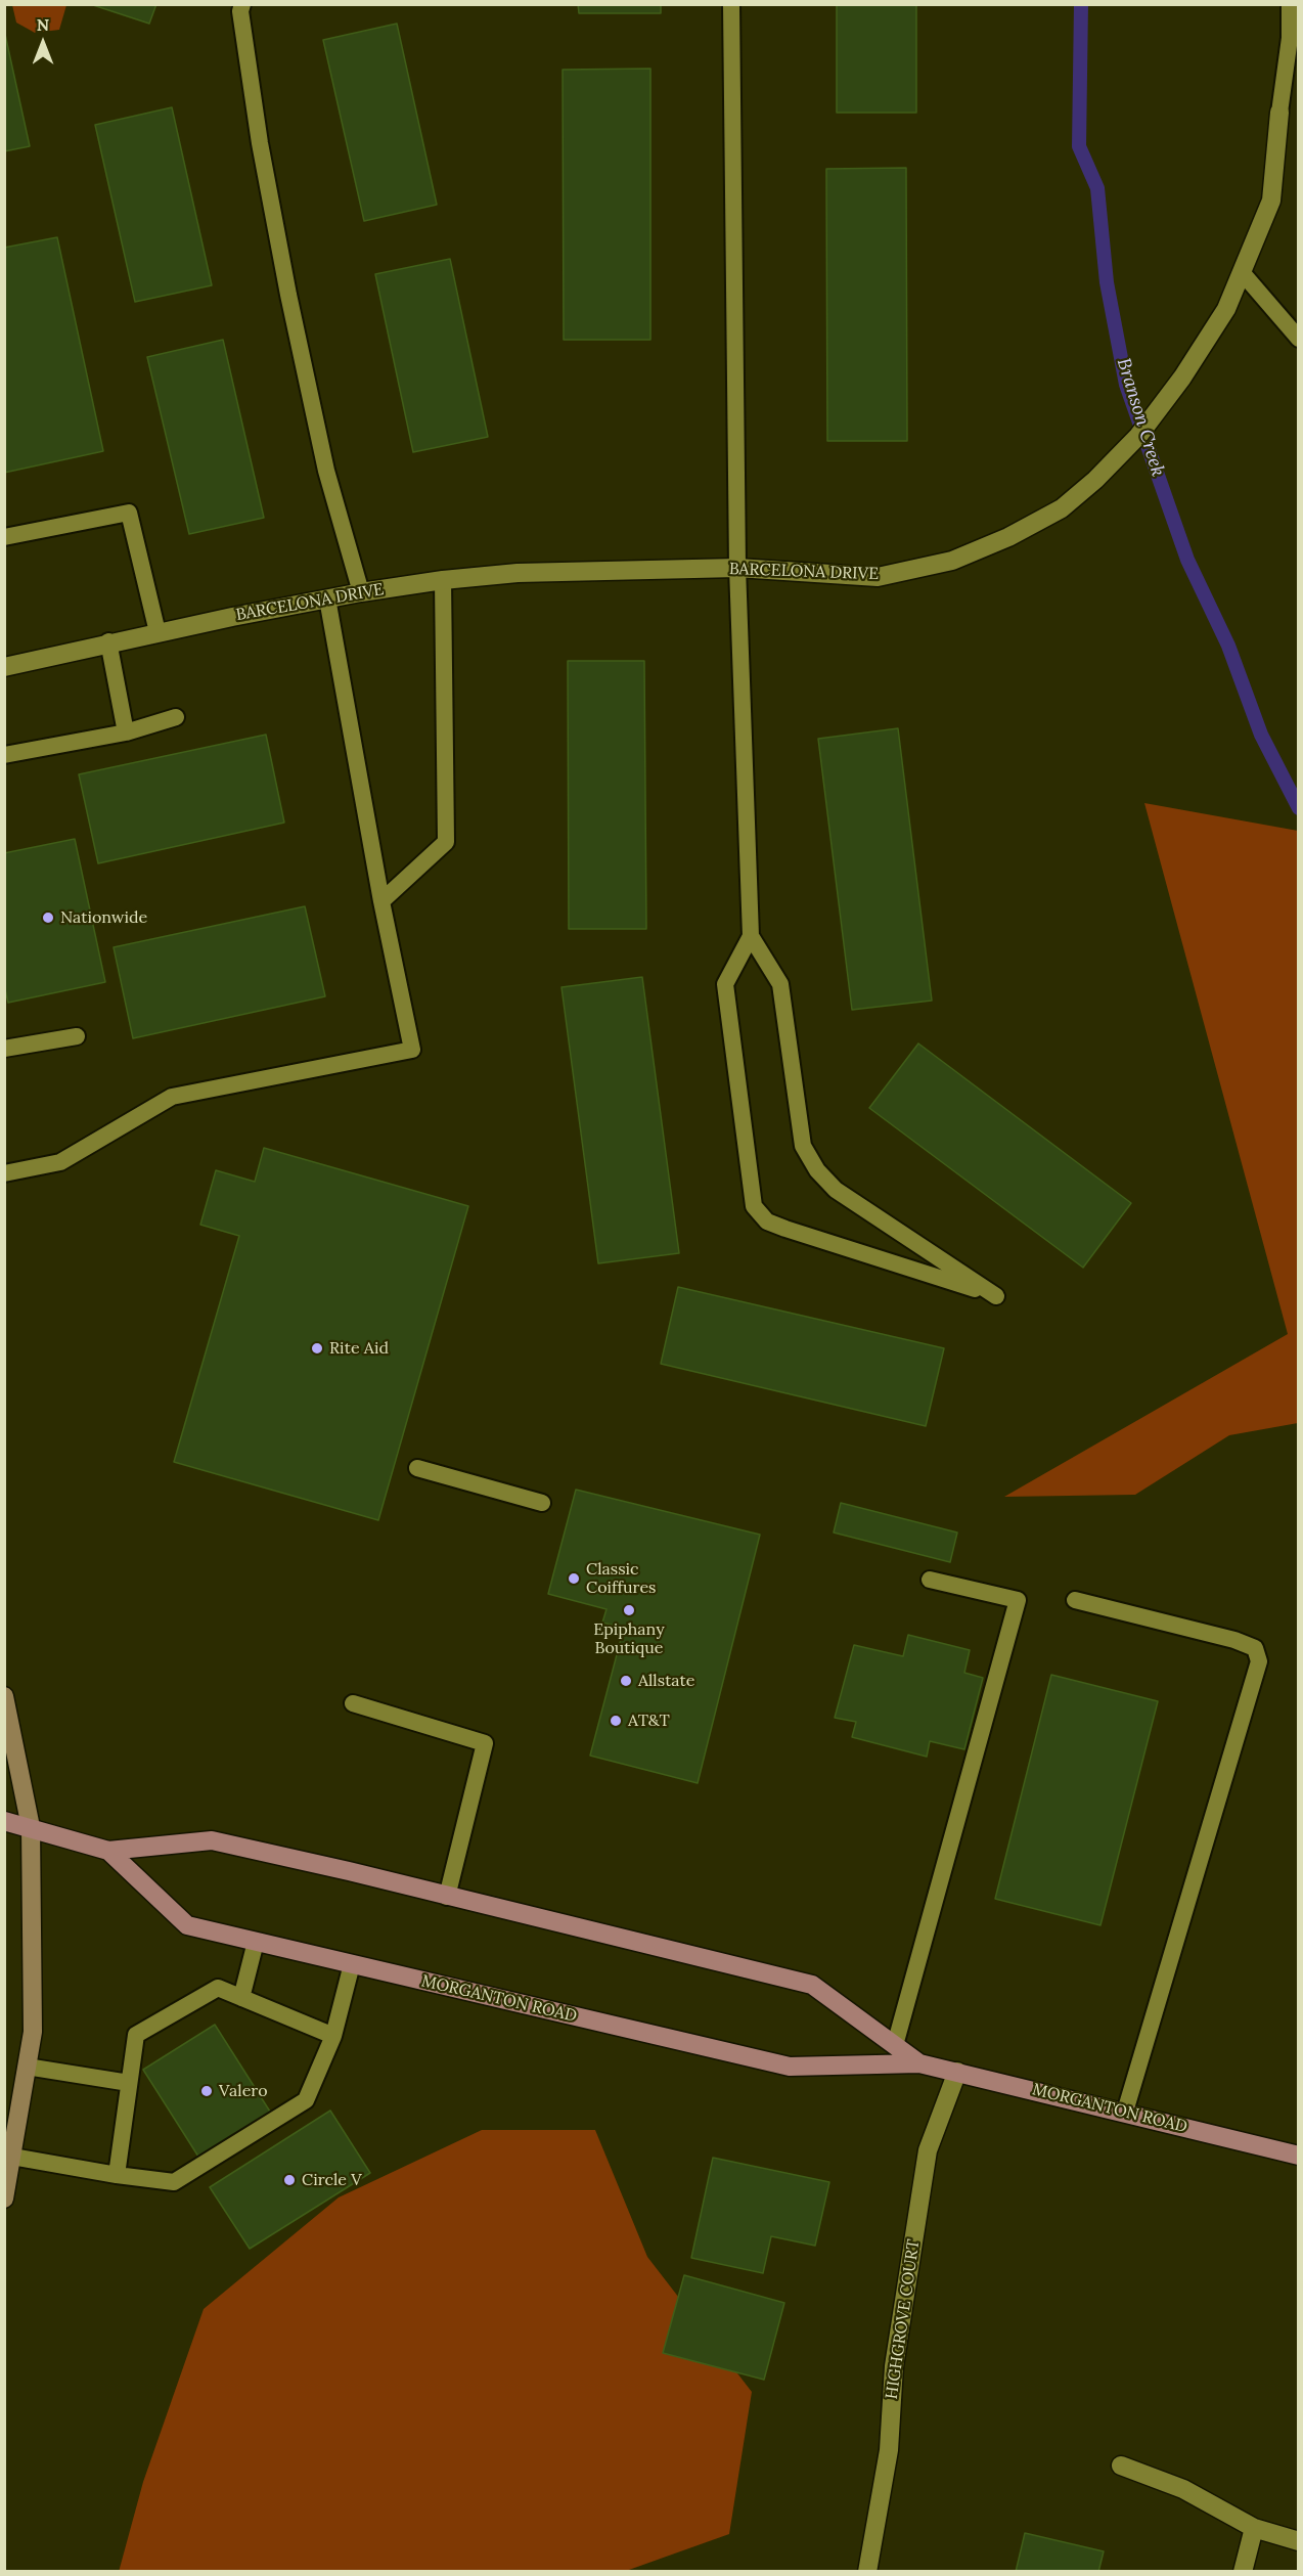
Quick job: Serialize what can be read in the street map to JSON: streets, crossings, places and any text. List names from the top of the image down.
{
  "streets": {
    "main road": ["MORGANTON ROAD"],
    "street": ["BARCELONA DRIVE", "HIGHGROVE COURT"]
  },
  "crossings": [
    ["MORGANTON ROAD", "HIGHGROVE COURT"]
  ],
  "water": ["Branson Creek"],
  "places": [
    "Nationwide",
    "Rite Aid",
    "Classic Coiffures",
    "Epiphany Boutique",
    "Allstate",
    "AT&T",
    "Valero",
    "Circle V"
  ],
  "north": "top"
}
